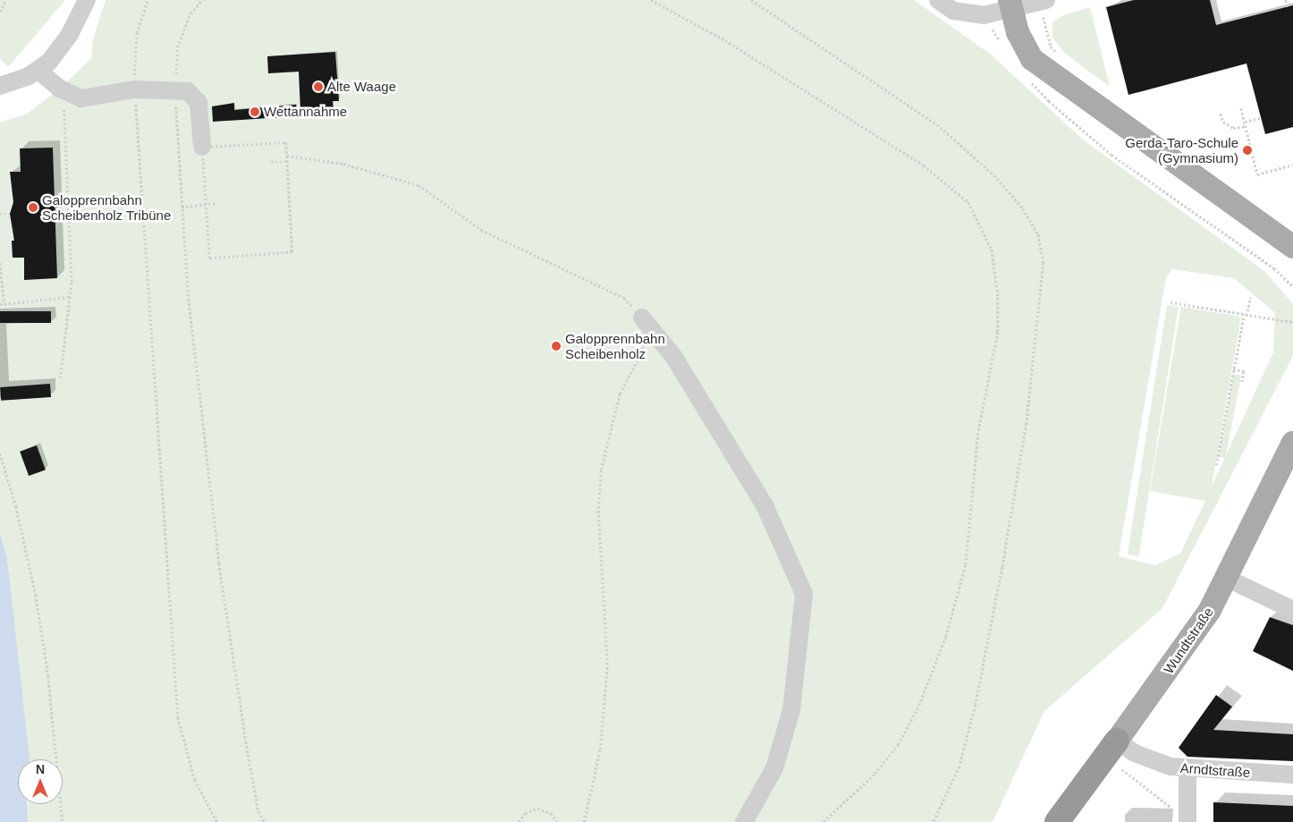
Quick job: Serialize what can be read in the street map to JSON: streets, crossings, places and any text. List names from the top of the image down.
{
  "streets": {
    "highway": ["Wundtstraße"],
    "street": ["Arndtstraße"]
  },
  "crossings": [
    ["Wundtstraße", "Arndtstraße"]
  ],
  "places": [
    "Alte Waage",
    "Wettannahme",
    "Gerda-Taro-Schule (Gymnasium)",
    "Galopprennbahn Scheibenholz Tribüne",
    "Galopprennbahn Scheibenholz"
  ],
  "north": "top"
}
